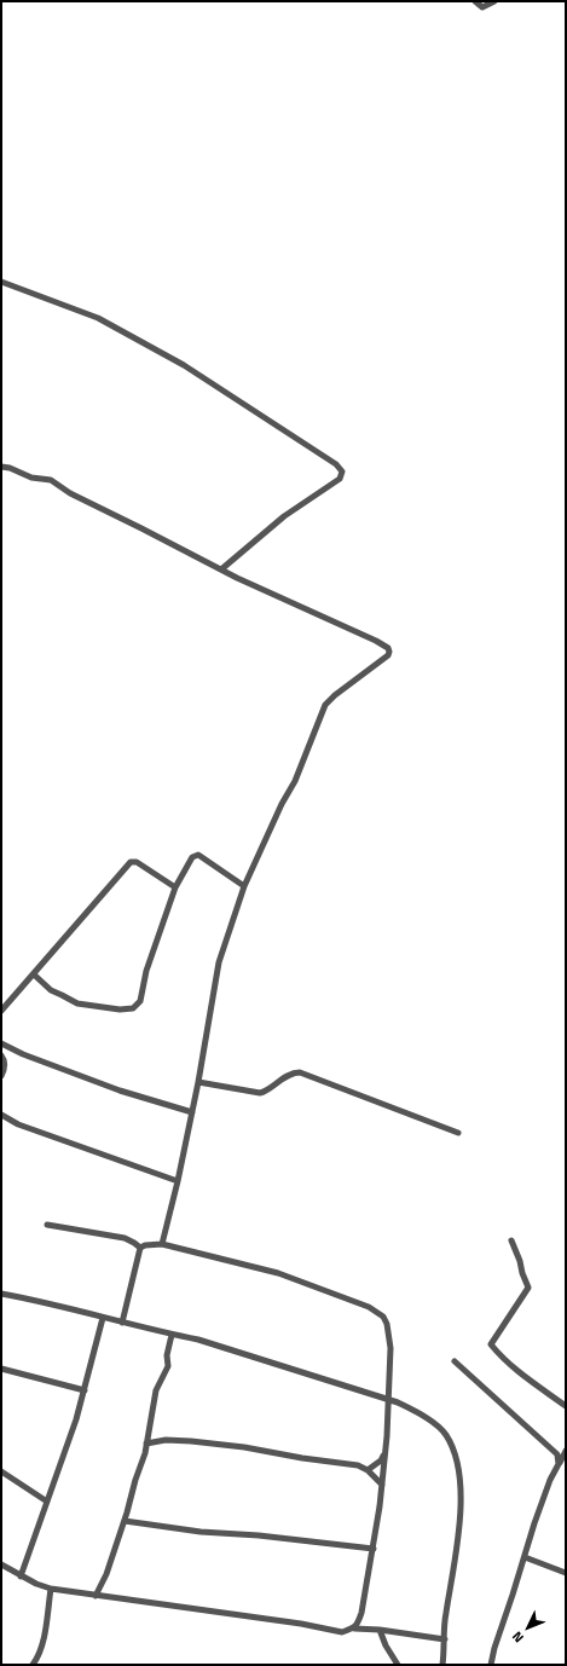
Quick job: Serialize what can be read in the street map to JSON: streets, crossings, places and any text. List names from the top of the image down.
{
  "north": "bottom left"
}
